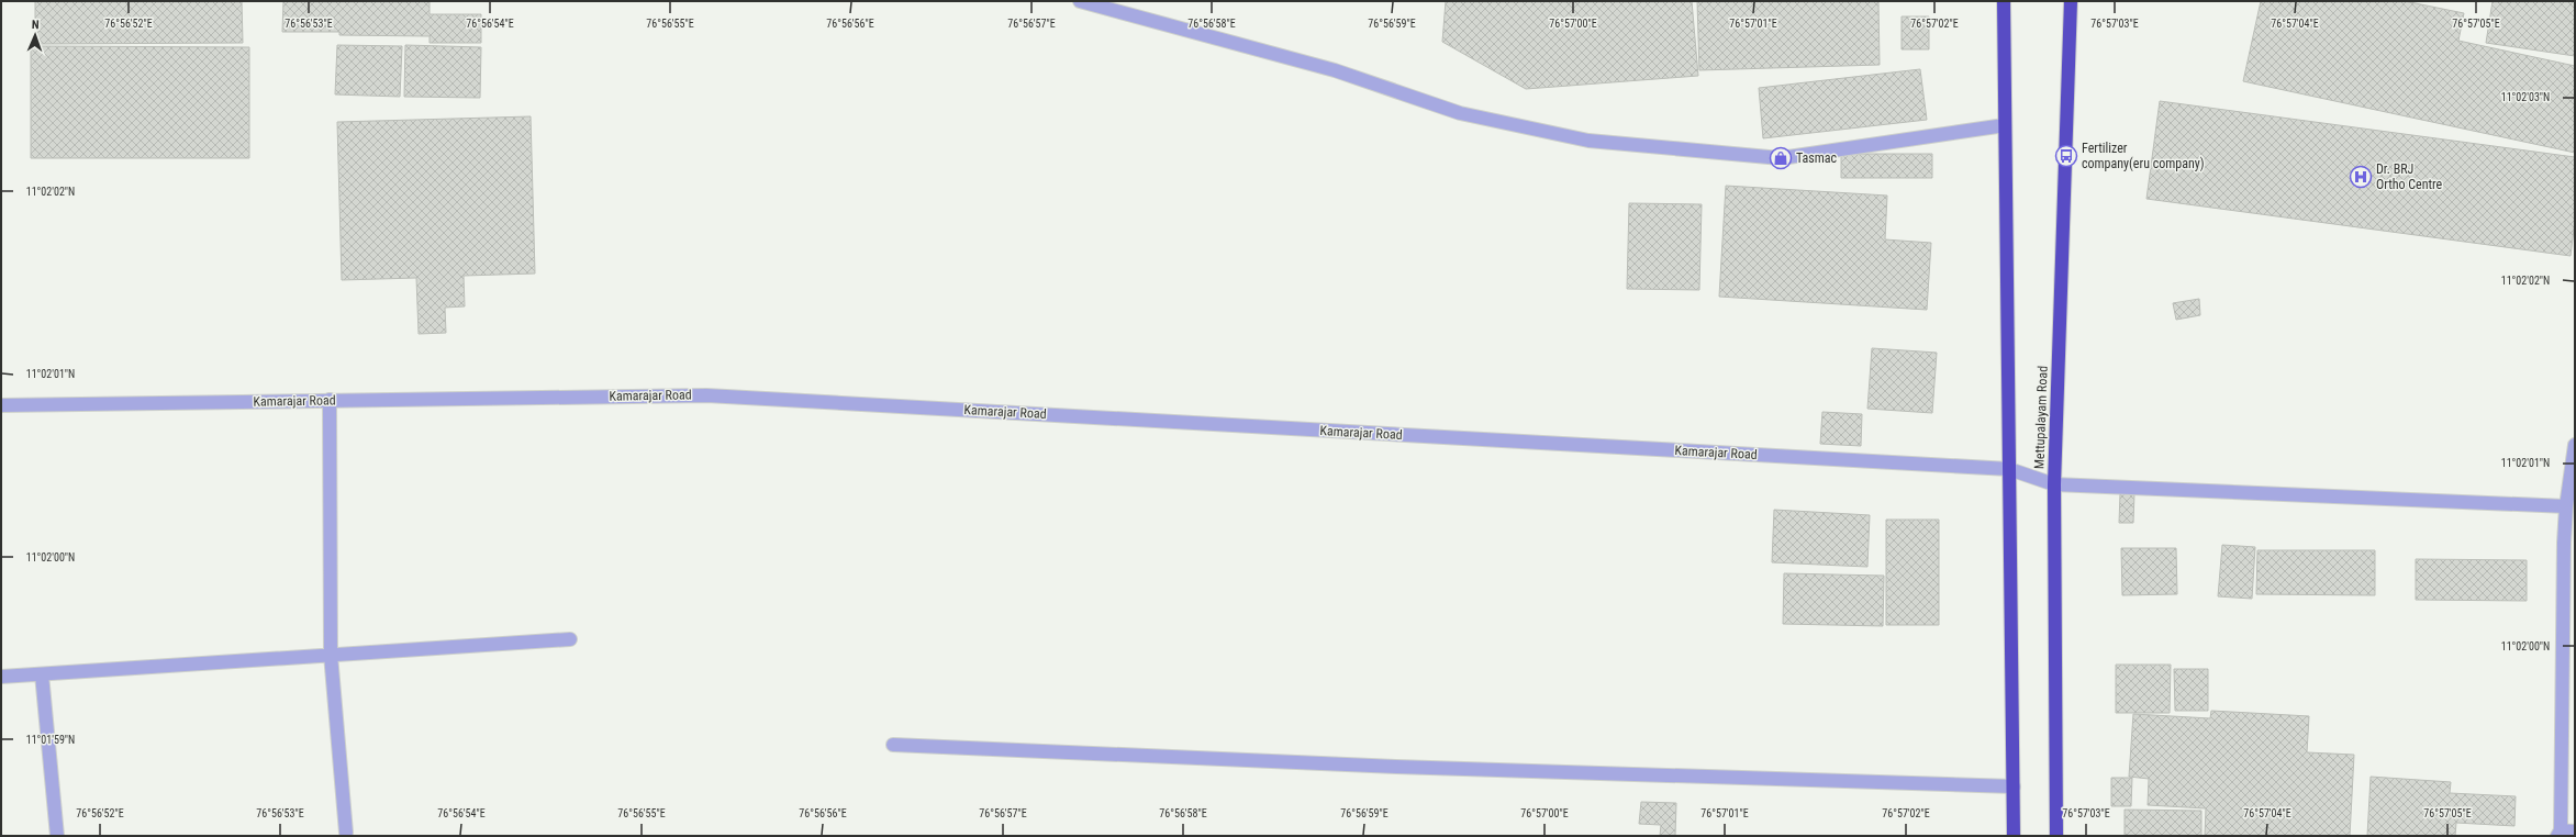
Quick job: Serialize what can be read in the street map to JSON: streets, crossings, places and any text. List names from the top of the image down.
{
  "streets": {
    "highway": ["Mettupalayam Road"],
    "street": ["Kamarajar Road"]
  },
  "crossings": [
    ["Kamarajar Road", "Mettupalayam Road"]
  ],
  "places": {
    "bus stop": ["Fertilizer company(eru company)"],
    "shop": ["Tasmac"],
    "hospital": ["Dr. BRJ Ortho Centre"]
  },
  "north": "top",
  "coordinates": [
    "76°56'52\"E",
    "76°56'53\"E",
    "76°56'54\"E",
    "76°56'55\"E",
    "76°56'56\"E",
    "76°56'57\"E",
    "76°56'58\"E",
    "76°56'59\"E",
    "76°57'00\"E",
    "76°57'01\"E",
    "76°57'02\"E",
    "76°57'03\"E",
    "76°57'04\"E",
    "76°57'05\"E",
    "11°02'03\"N",
    "11°02'02\"N",
    "11°02'01\"N",
    "11°02'00\"N",
    "11°01'59\"N"
  ]
}
